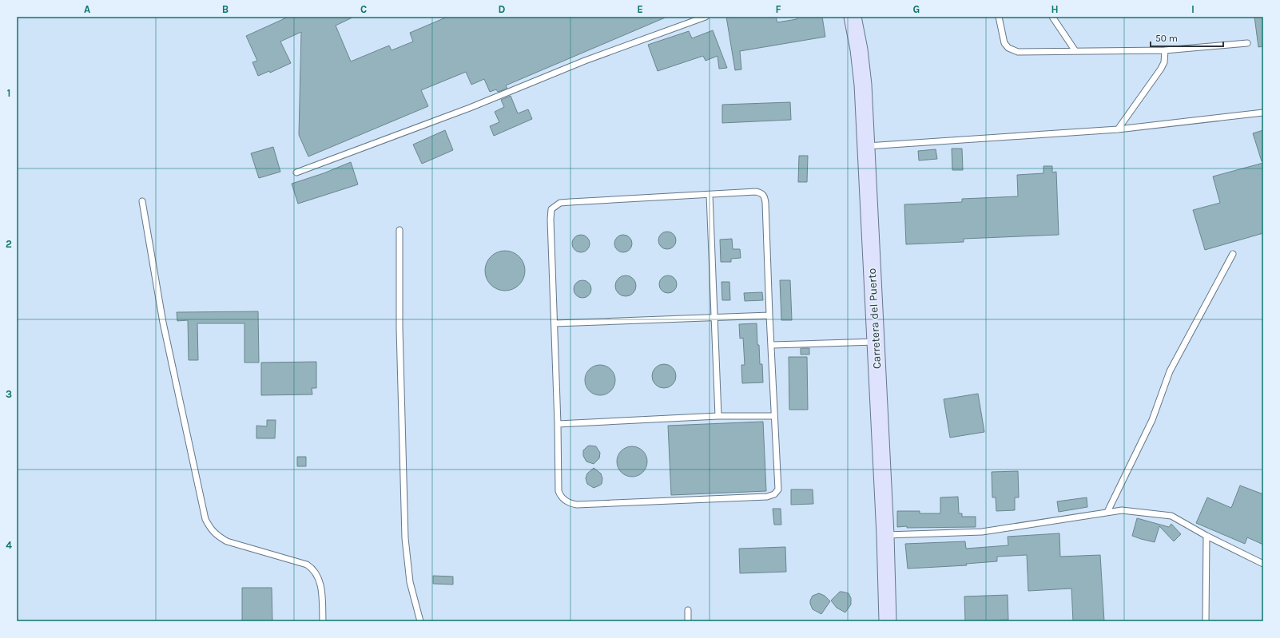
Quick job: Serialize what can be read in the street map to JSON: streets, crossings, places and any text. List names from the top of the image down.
{
  "streets": {
    "main road": ["Carretera del Puerto"]
  },
  "scale_bar": "50 m",
  "grid": {
    "columns": [
      "A",
      "B",
      "C",
      "D",
      "E",
      "F",
      "G",
      "H",
      "I"
    ],
    "rows": [
      "1",
      "2",
      "3",
      "4"
    ]
  }
}
